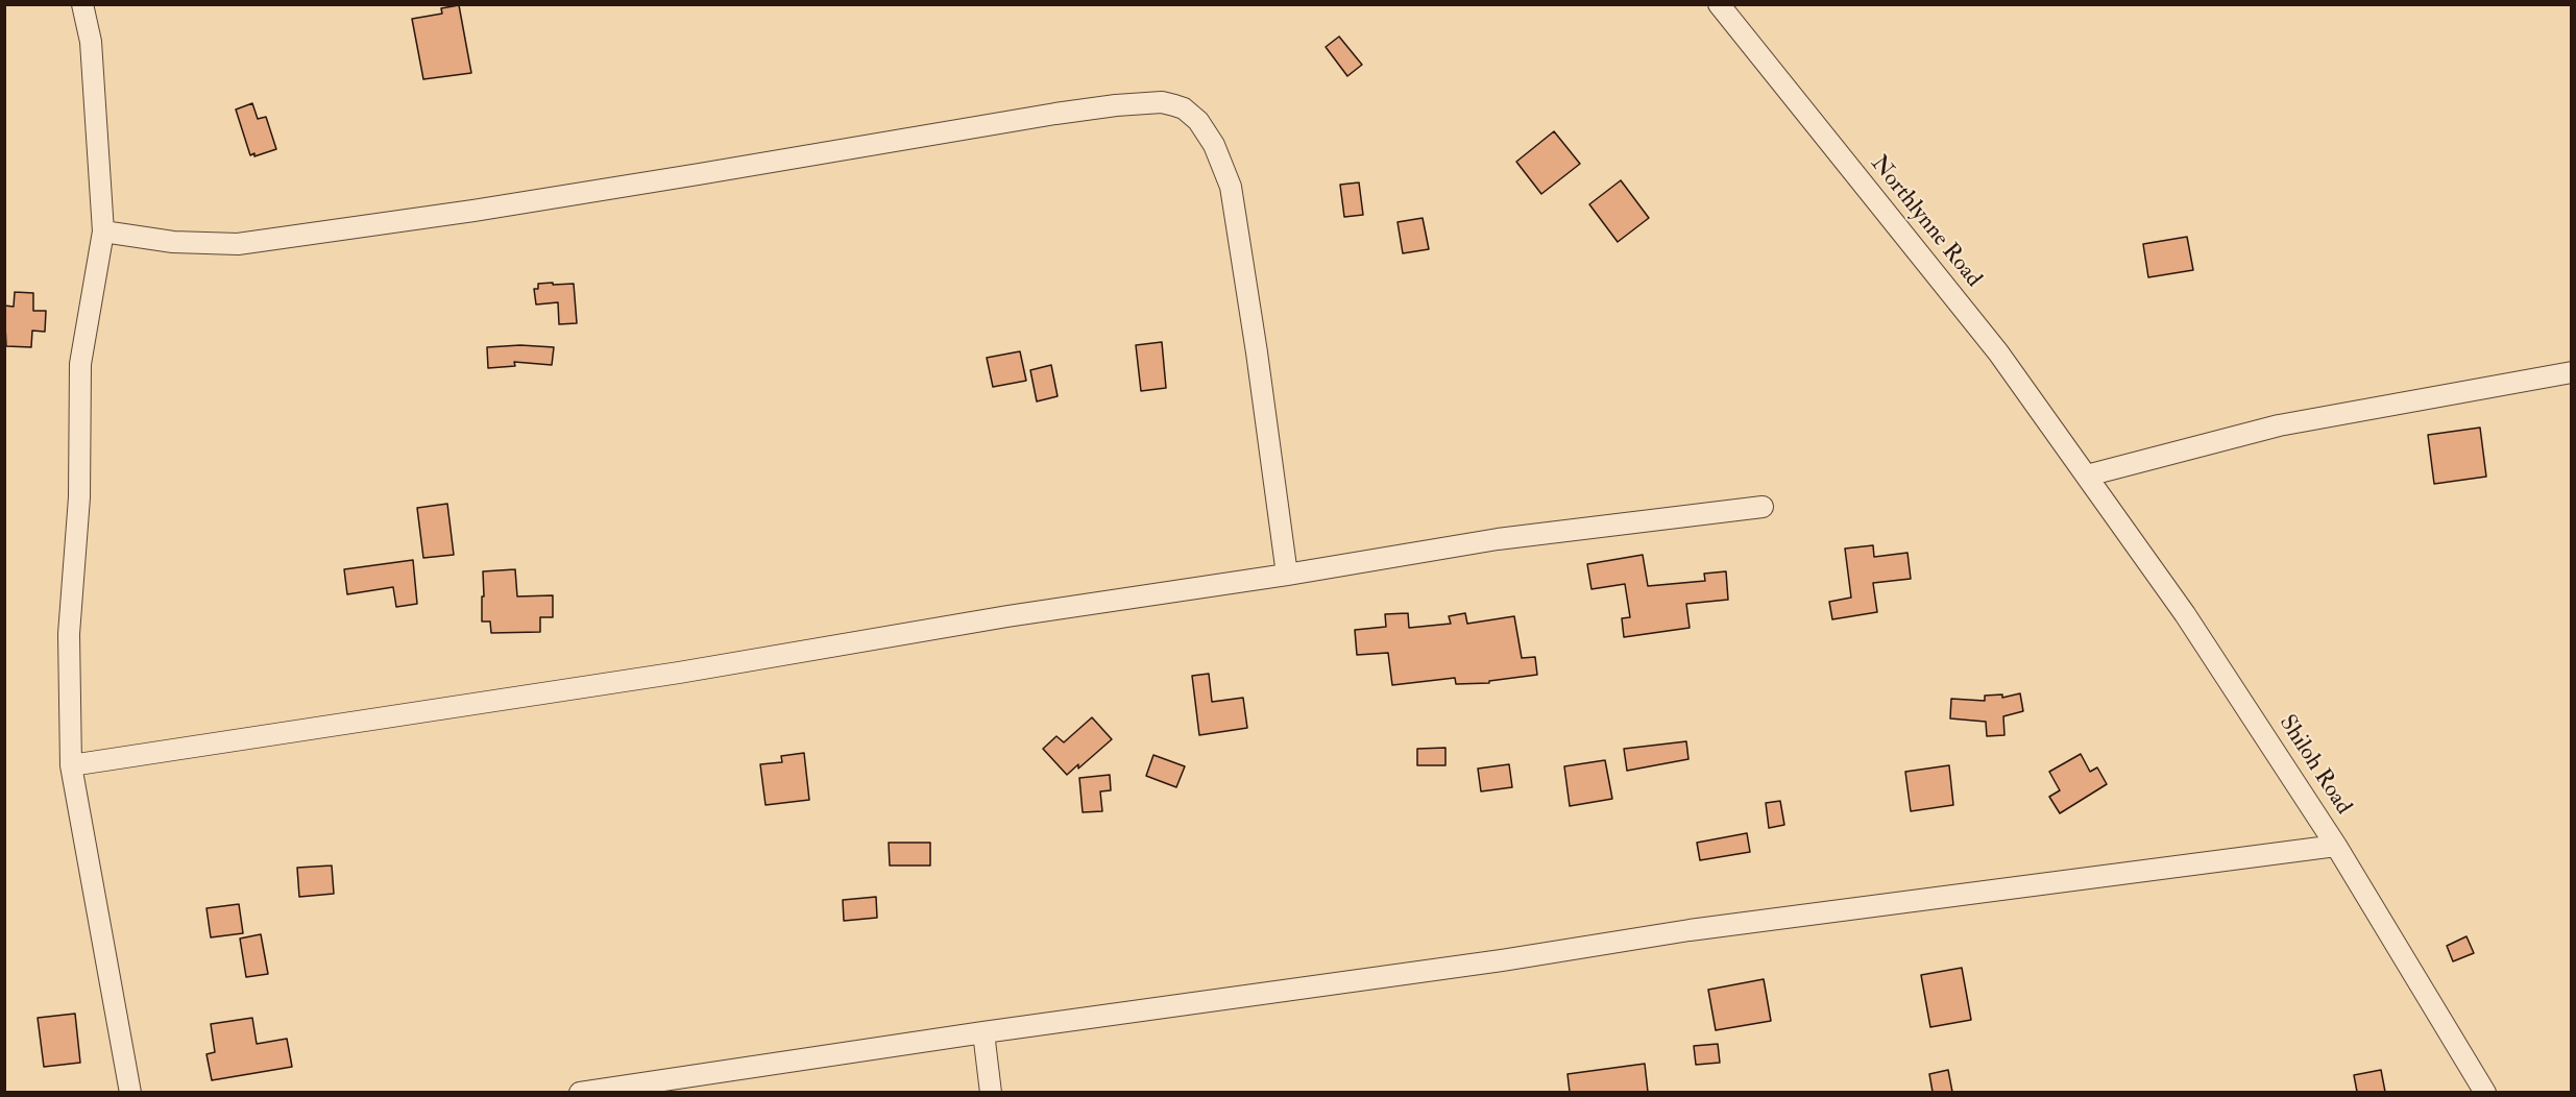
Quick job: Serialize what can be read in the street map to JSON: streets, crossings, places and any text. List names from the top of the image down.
{
  "streets": {
    "street": ["Northlynne Road", "Shiloh Road"]
  },
  "crossings": [
    ["Northlynne Road", "Shiloh Road"]
  ]
}
